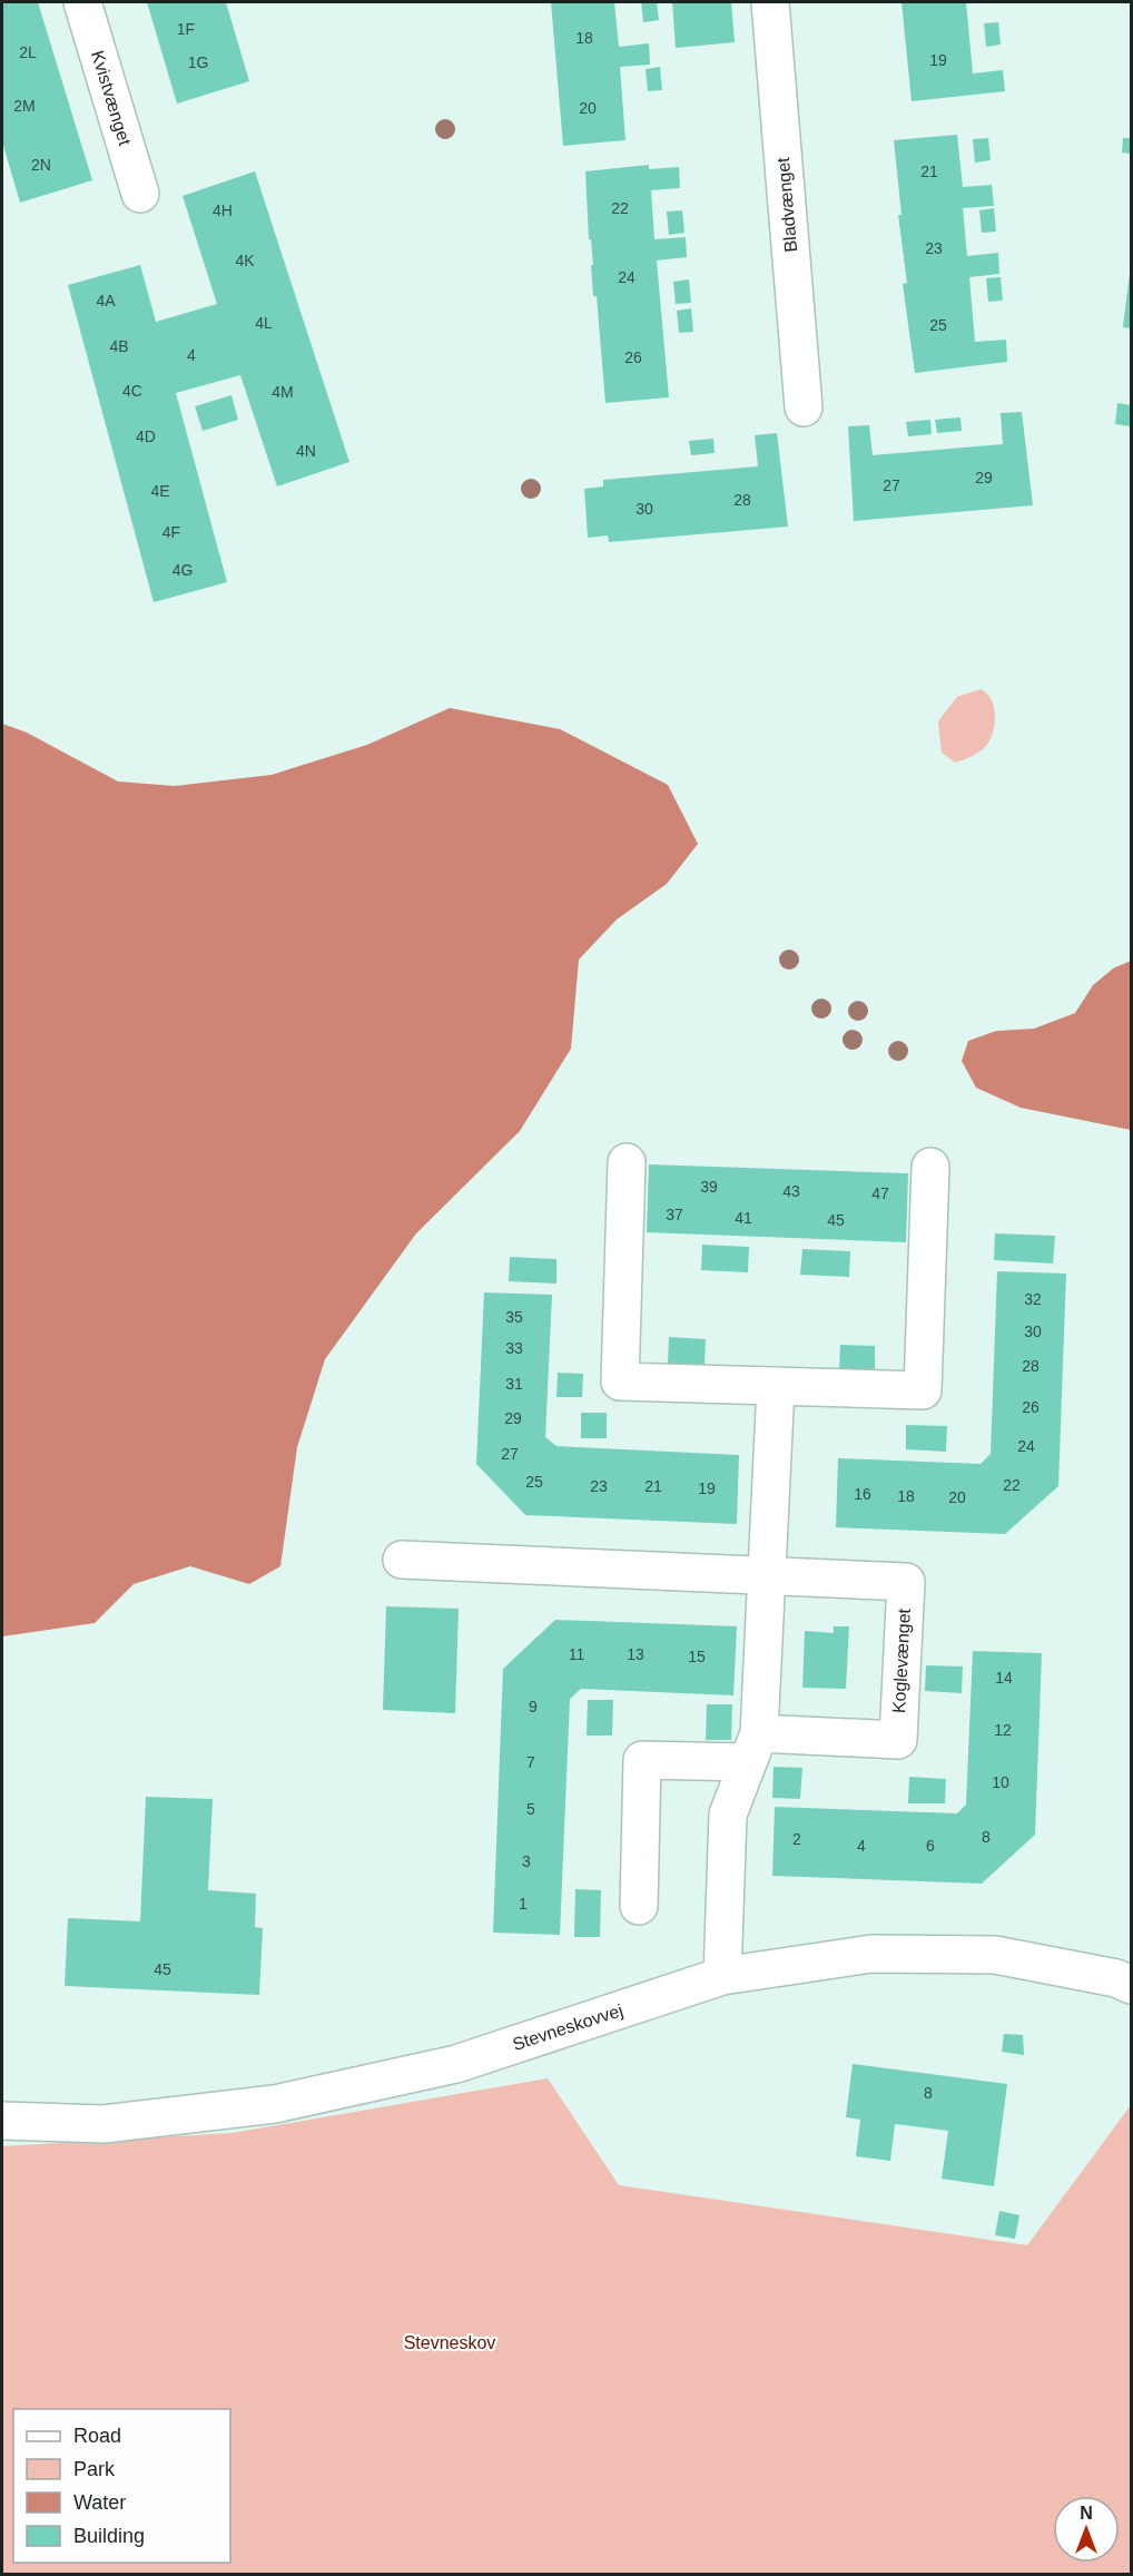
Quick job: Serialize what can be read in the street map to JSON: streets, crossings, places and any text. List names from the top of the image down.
{
  "streets": {
    "street": [
      "Kvistvænget",
      "Bladvænget",
      "Koglevænget",
      "Stevneskovvej"
    ]
  },
  "parks": ["Stevneskov"],
  "house_numbers": [
    "1F",
    "18",
    "2L",
    "19",
    "1G",
    "2M",
    "20",
    "2N",
    "21",
    "22",
    "4H",
    "23",
    "4K",
    "24",
    "4A",
    "4L",
    "25",
    "4B",
    "4",
    "26",
    "4C",
    "4M",
    "4D",
    "4N",
    "29",
    "27",
    "4E",
    "28",
    "30",
    "4F",
    "4G",
    "39",
    "43",
    "47",
    "37",
    "41",
    "45",
    "32",
    "35",
    "30",
    "33",
    "28",
    "31",
    "26",
    "29",
    "24",
    "27",
    "25",
    "22",
    "23",
    "21",
    "19",
    "16",
    "18",
    "20",
    "11",
    "13",
    "15",
    "14",
    "9",
    "12",
    "7",
    "10",
    "5",
    "8",
    "2",
    "4",
    "6",
    "3",
    "1",
    "45",
    "8"
  ],
  "legend": [
    "Road",
    "Park",
    "Water",
    "Building"
  ],
  "north": "top"
}
